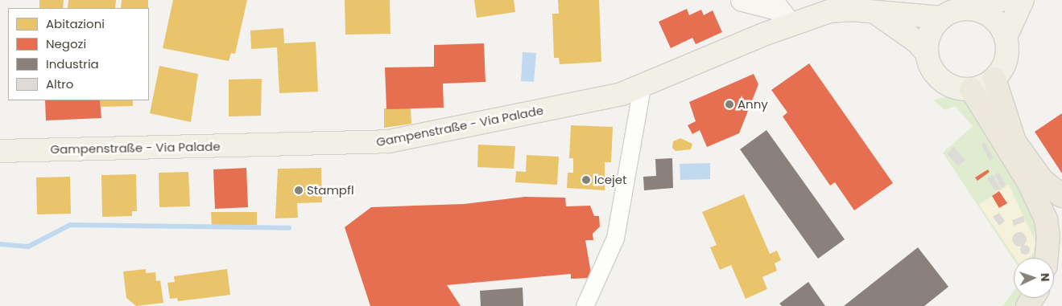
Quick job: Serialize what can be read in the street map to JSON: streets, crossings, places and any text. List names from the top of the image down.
{
  "streets": {
    "main road": ["Gampenstraße - Via Palade"]
  },
  "places": ["Anny", "Icejet", "Stampfl"],
  "legend": [
    "Abitazioni",
    "Negozi",
    "Industria",
    "Altro"
  ],
  "north": "right"
}
